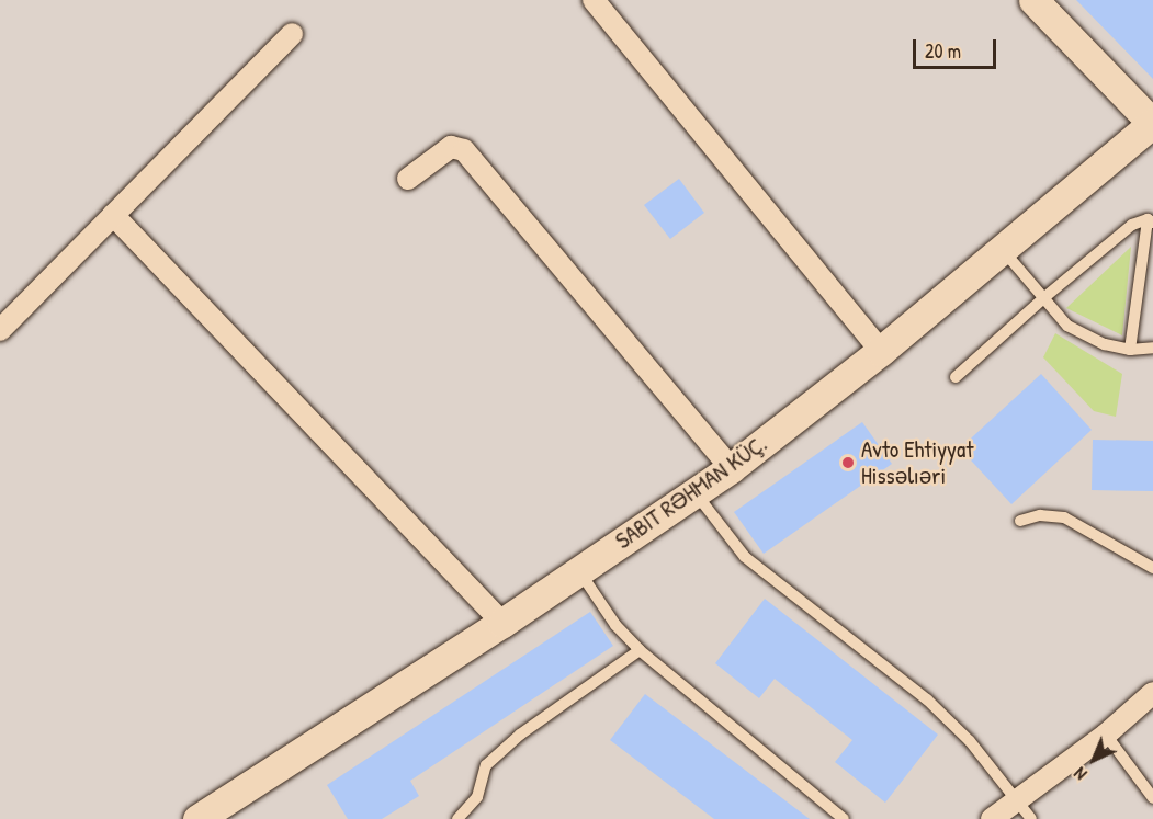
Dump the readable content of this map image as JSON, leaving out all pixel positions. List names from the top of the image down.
{
  "streets": {
    "main road": ["SABIT RƏHMAN KÜÇ."]
  },
  "places": ["Avto Ehtiyyat Hissəlıəri"],
  "scale_bar": "20 m",
  "north": "bottom left"
}
